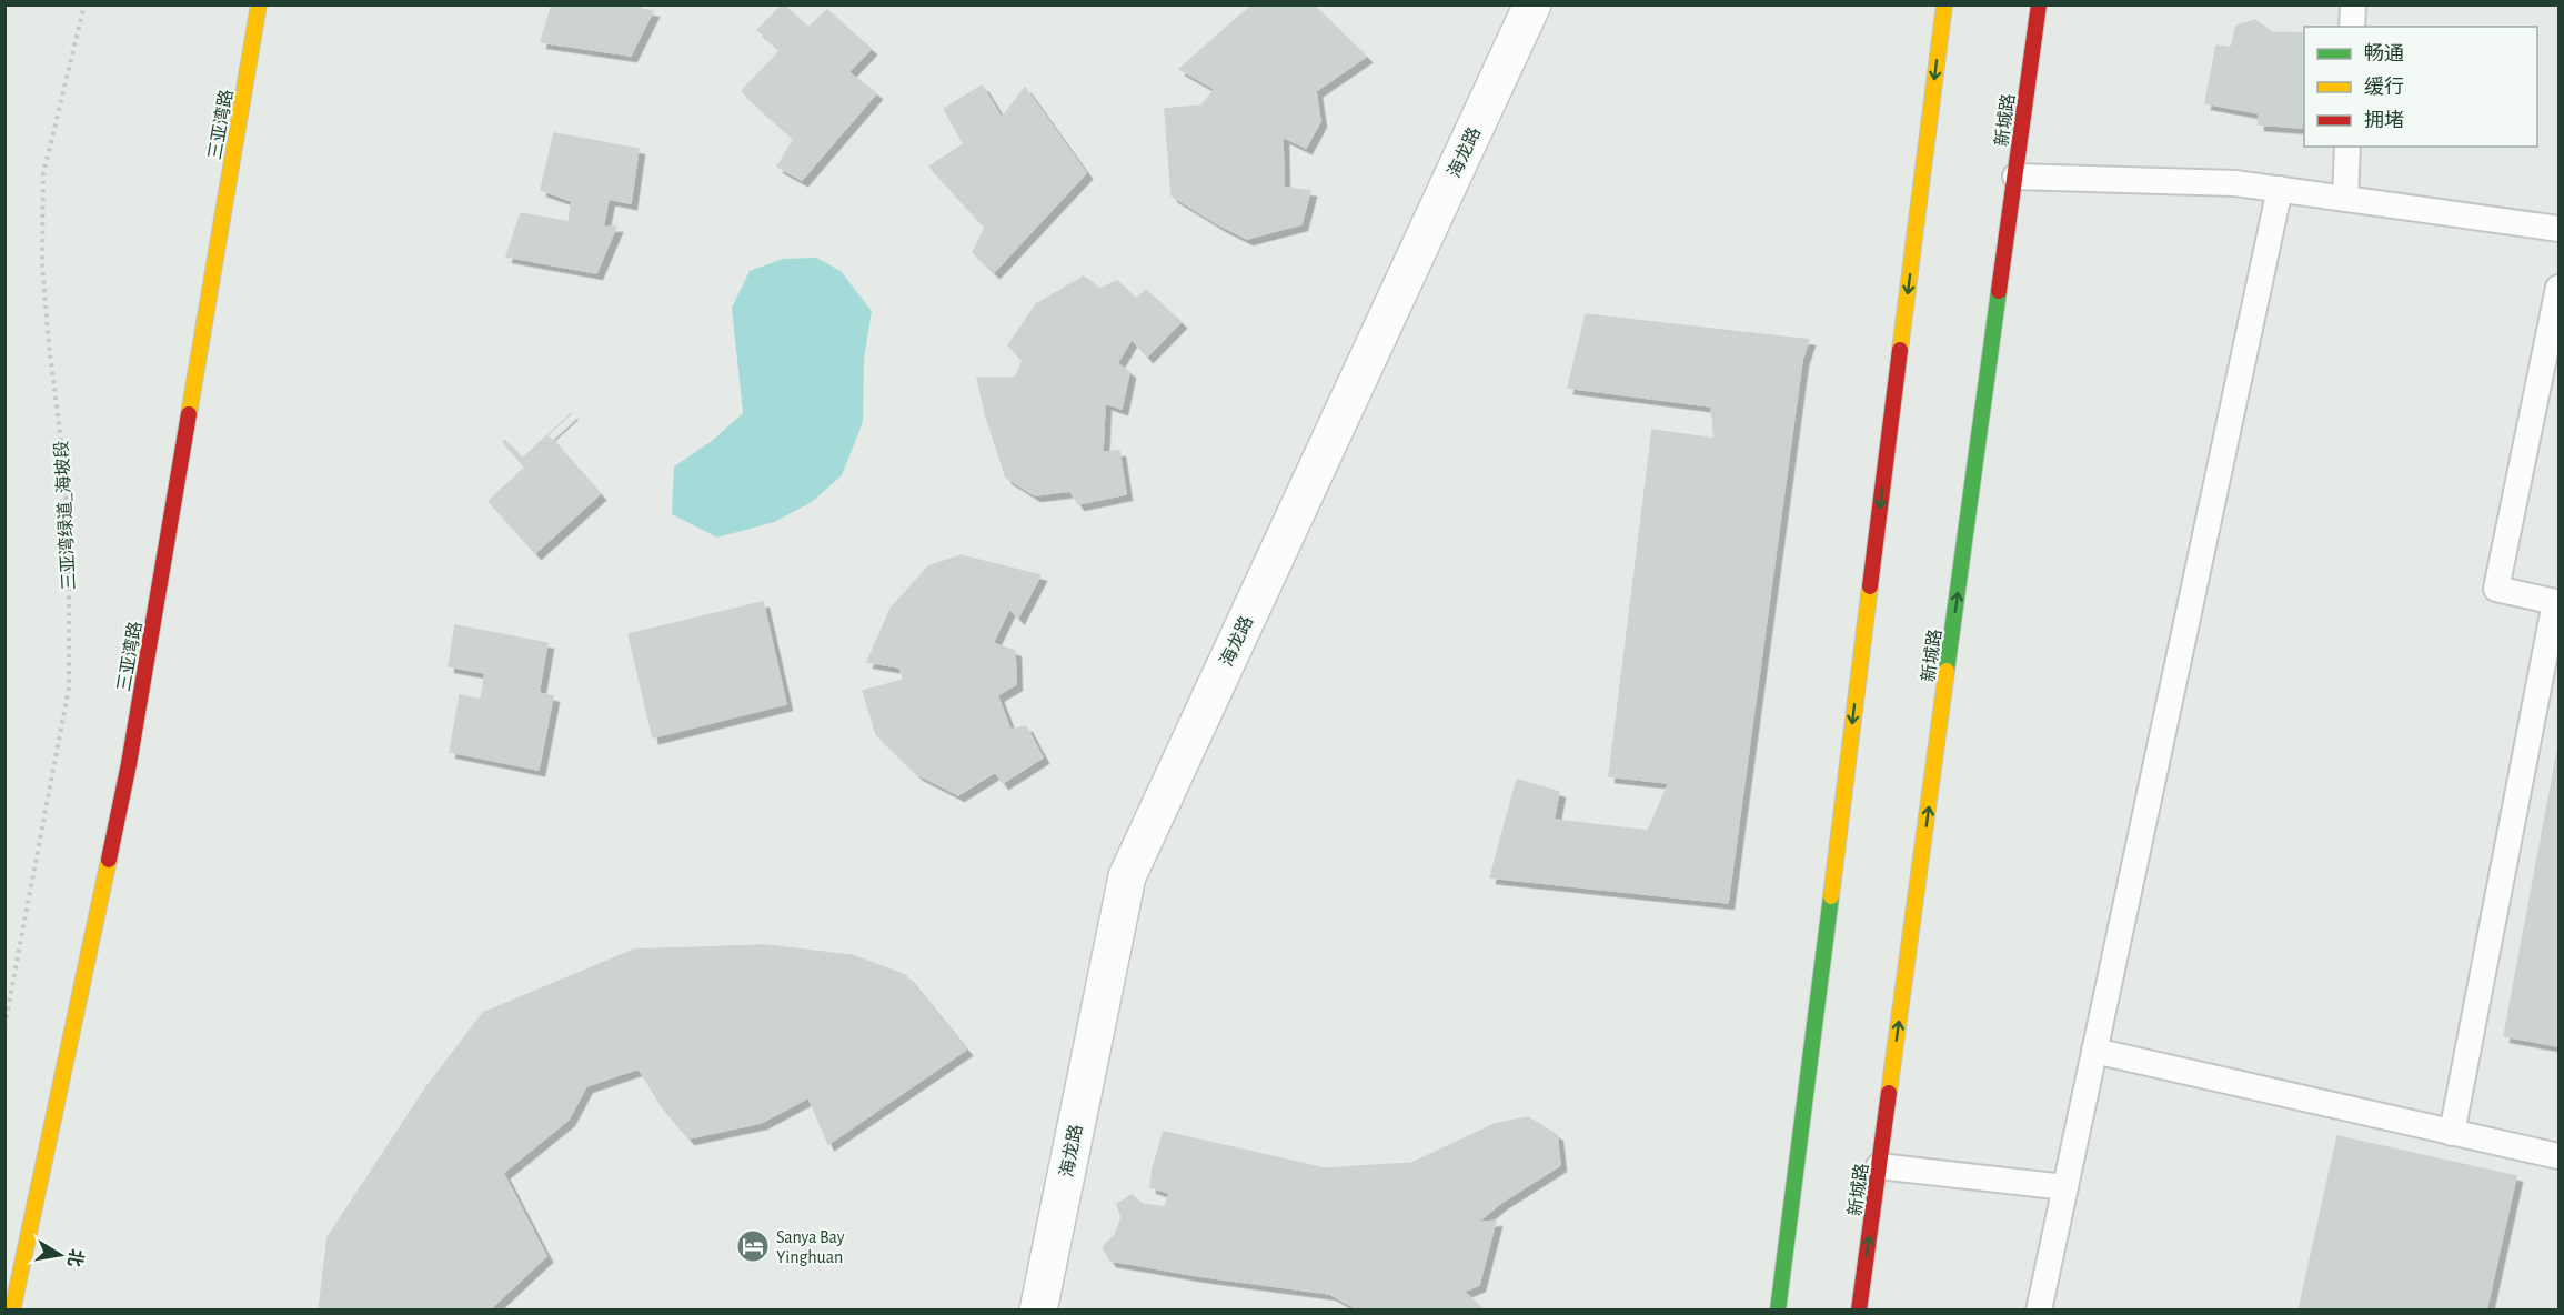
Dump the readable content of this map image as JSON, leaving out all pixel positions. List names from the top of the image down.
{
  "streets": {
    "main road": ["新城路", "三亚湾路"],
    "street": ["海龙路"],
    "path": ["三亚湾绿道_海坡段"]
  },
  "places": {
    "hotel": ["Sanya Bay Yinghuan"]
  },
  "legend": ["畅通", "缓行", "拥堵"],
  "north": "right"
}
